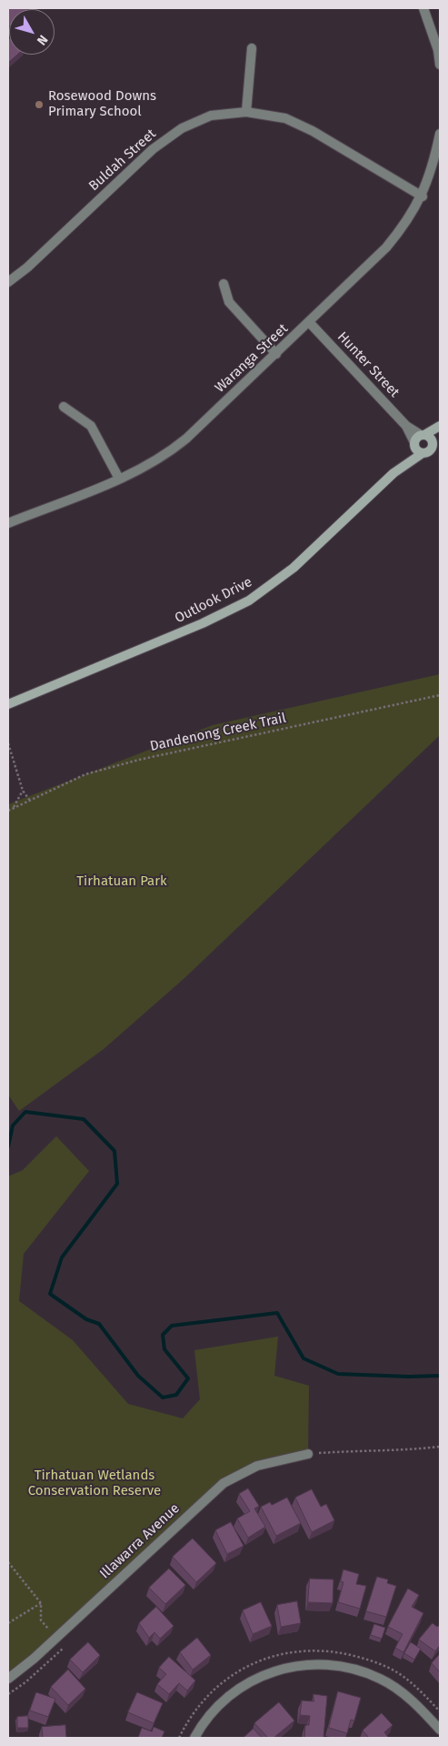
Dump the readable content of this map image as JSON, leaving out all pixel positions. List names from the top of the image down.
{
  "streets": {
    "street": [
      "Buldah Street",
      "Waranga Street",
      "Hunter Street",
      "Outlook Drive",
      "Illawarra Avenue"
    ],
    "path": ["Dandenong Creek Trail"]
  },
  "crossings": [
    ["Buldah Street", "Waranga Street"],
    ["Waranga Street", "Hunter Street"],
    ["Hunter Street", "Outlook Drive"]
  ],
  "parks": ["Tirhatuan Park", "Tirhatuan Wetlands Conservation Reserve"],
  "places": ["Rosewood Downs Primary School"],
  "north": "bottom right"
}
